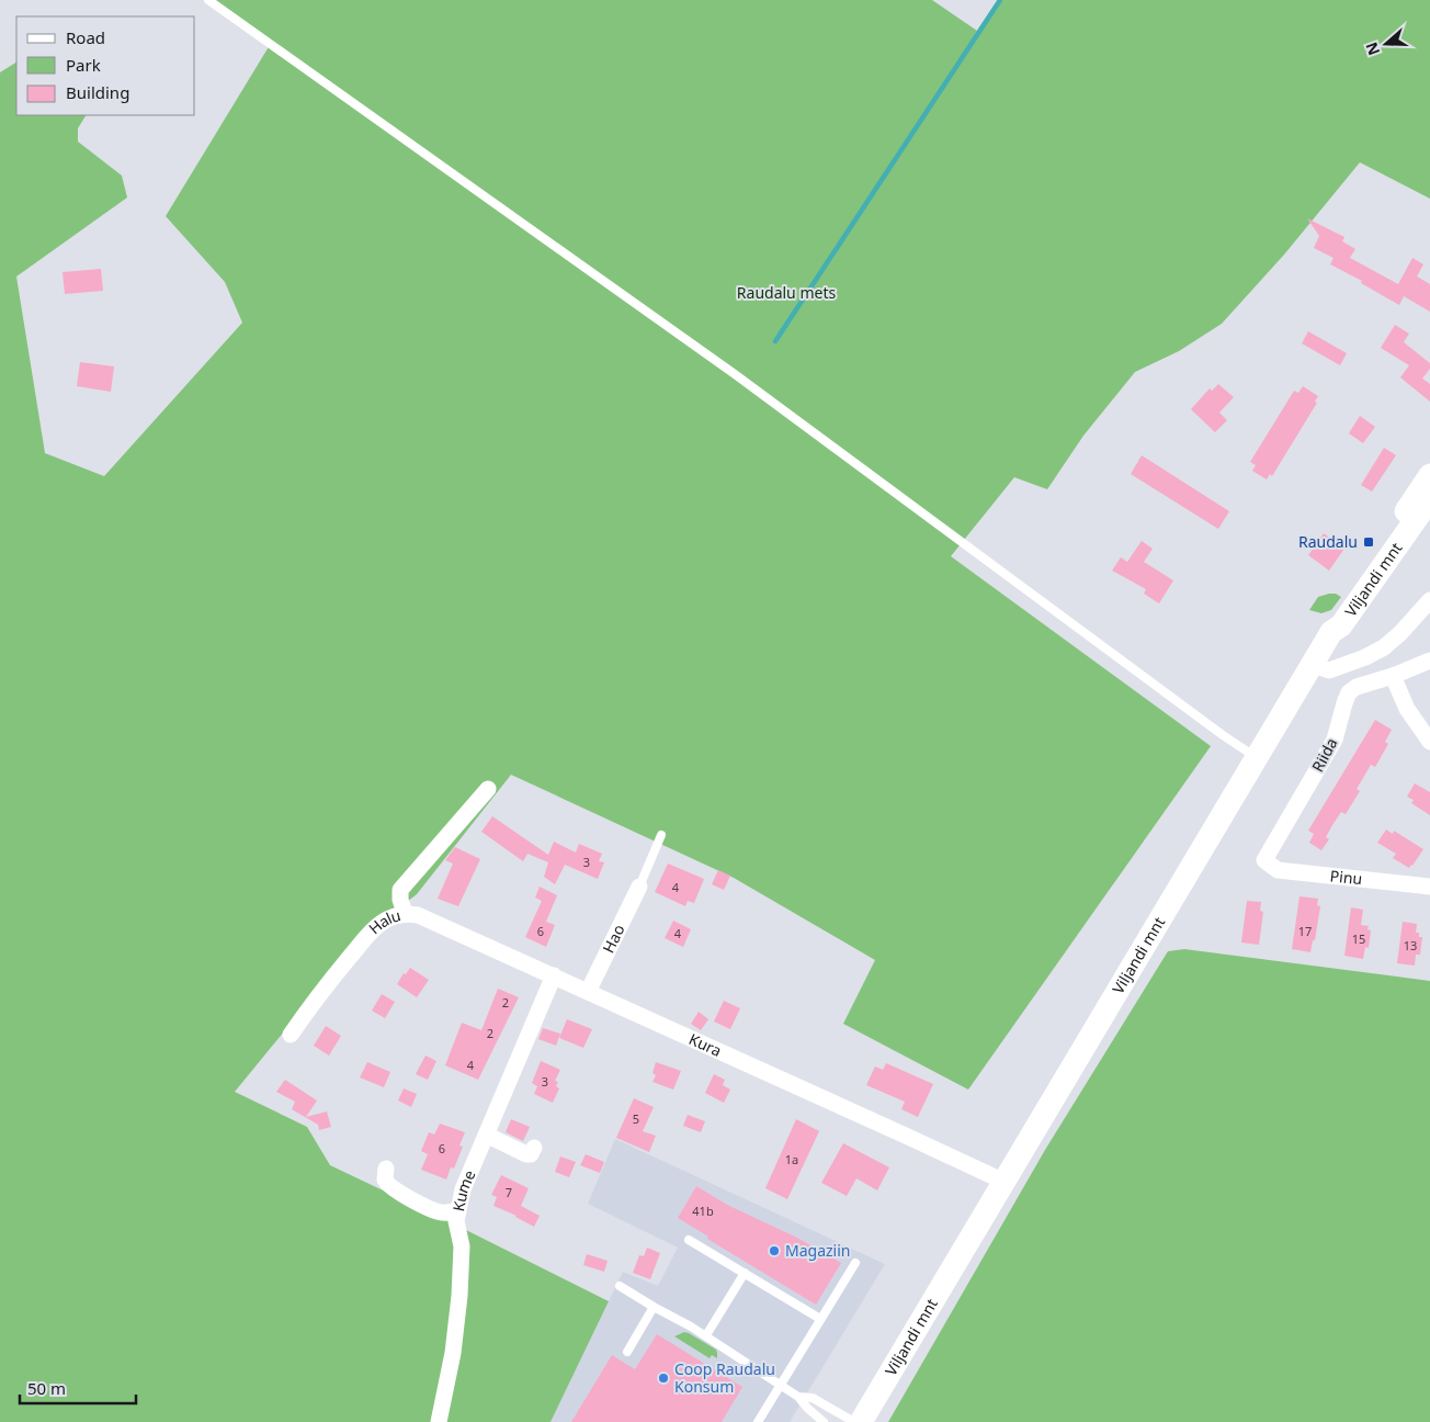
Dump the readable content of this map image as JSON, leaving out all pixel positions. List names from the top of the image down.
{
  "streets": {
    "main road": ["Viljandi mnt"],
    "street": [
      "Riida",
      "Pinu",
      "Halu",
      "Hao",
      "Kura",
      "Kume"
    ]
  },
  "crossings": [
    ["Viljandi mnt", "Kura"],
    ["Riida", "Pinu"],
    ["Halu", "Kura"],
    ["Hao", "Kura"],
    ["Kura", "Kume"]
  ],
  "parks": ["Raudalu mets"],
  "places": {
    "transit": ["Raudalu"],
    "other": ["Magaziin", "Coop Raudalu Konsum"]
  },
  "house_numbers": [
    "3",
    "4",
    "6",
    "17",
    "4",
    "15",
    "13",
    "2",
    "2",
    "4",
    "3",
    "5",
    "6",
    "1a",
    "7",
    "41b"
  ],
  "legend": ["Road", "Park", "Building"],
  "scale_bar": "50 m",
  "north": "left"
}
